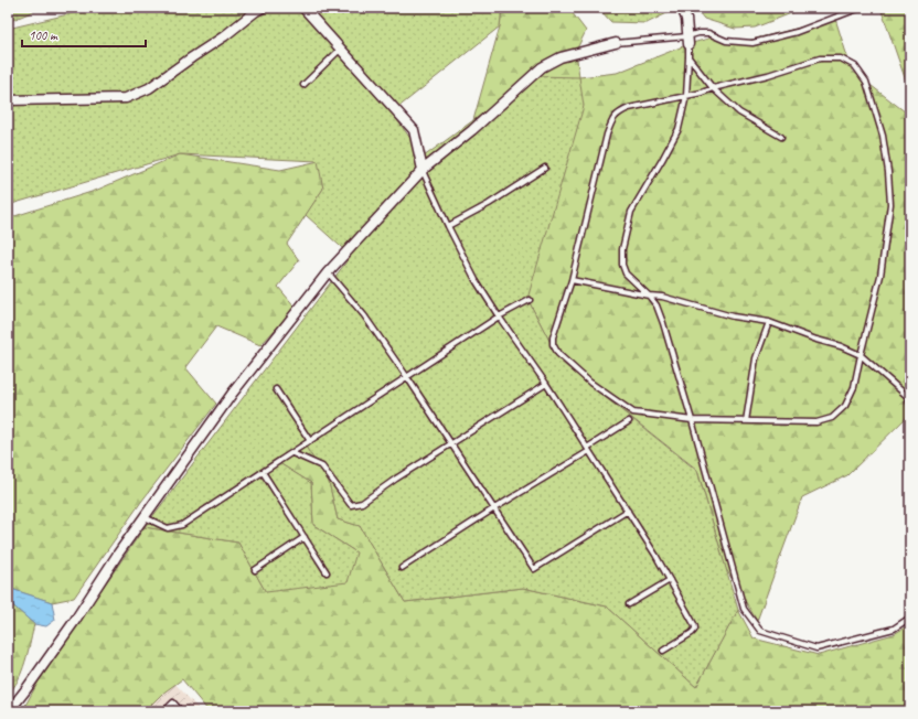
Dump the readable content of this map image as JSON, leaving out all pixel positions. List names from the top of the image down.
{
  "scale_bar": "100 m"
}
